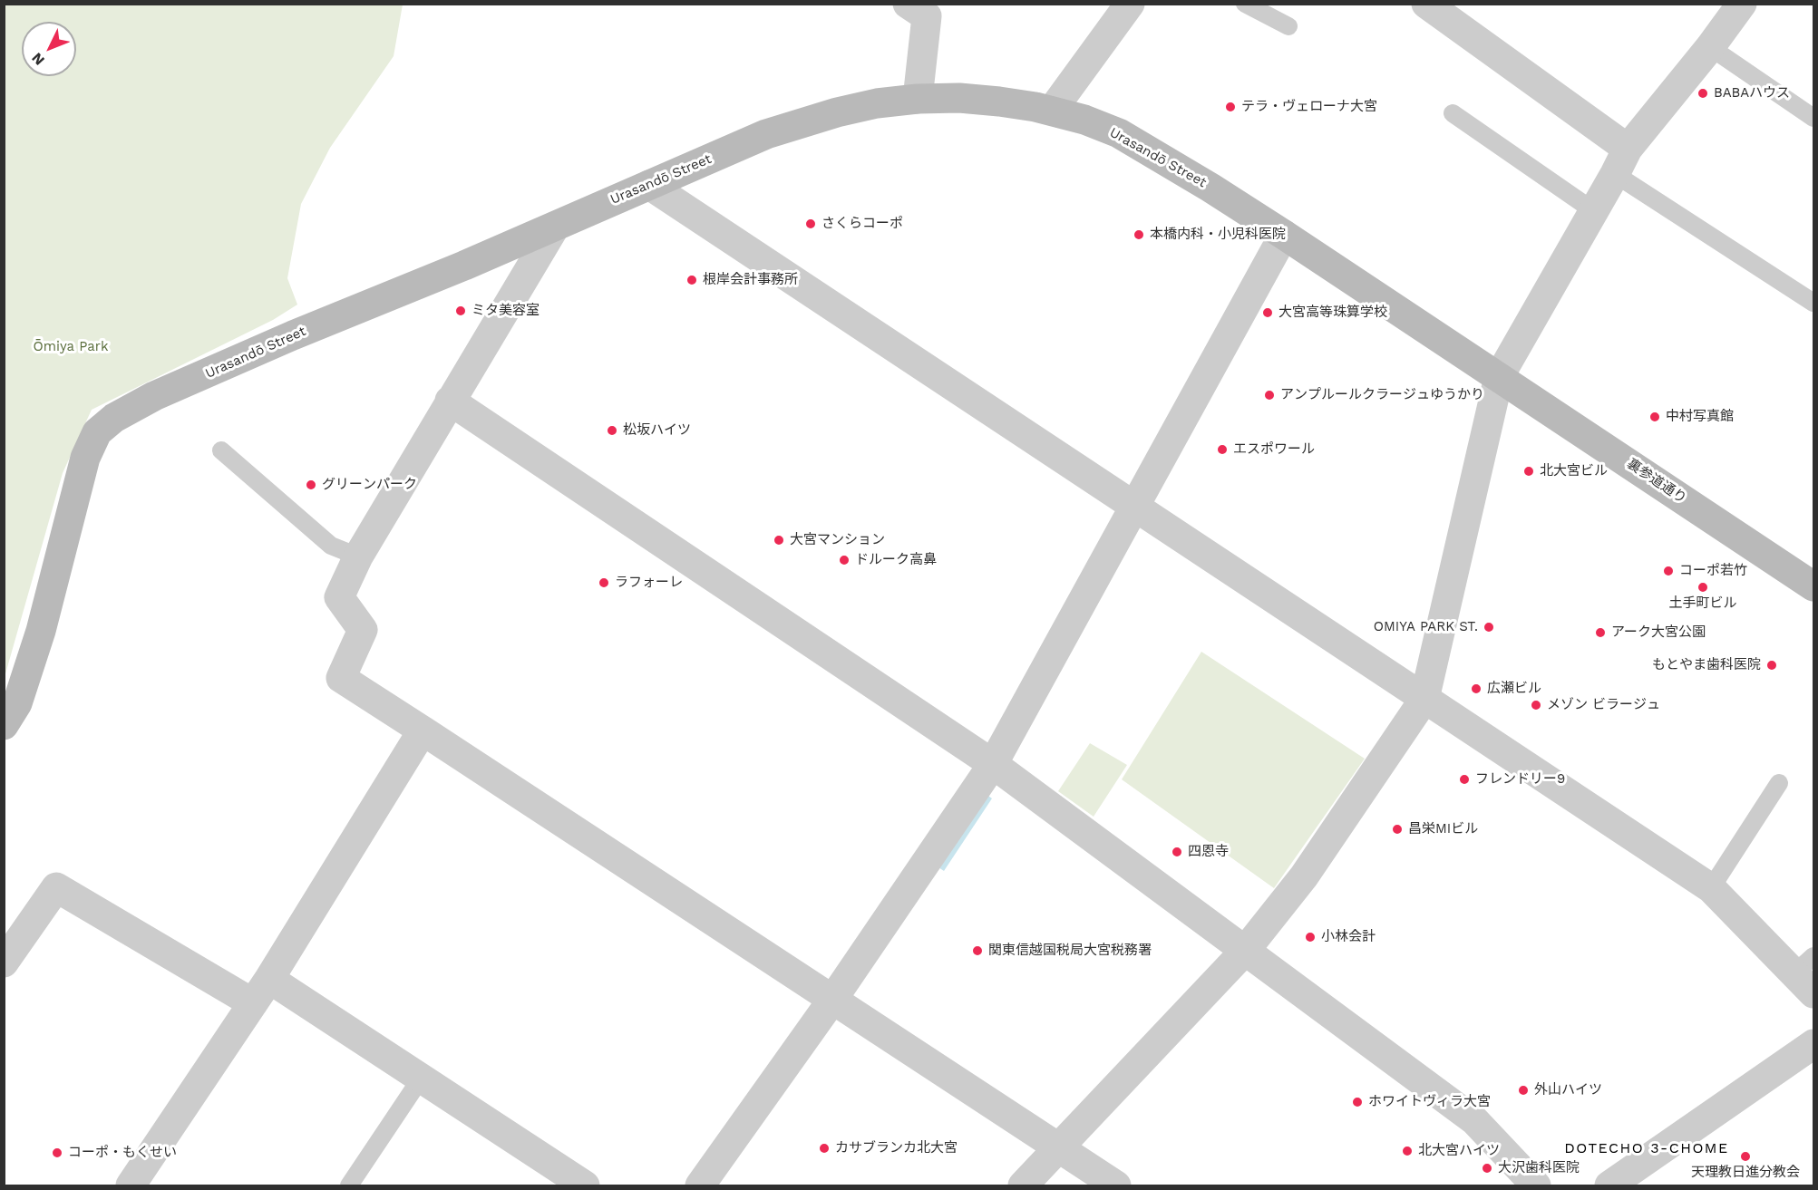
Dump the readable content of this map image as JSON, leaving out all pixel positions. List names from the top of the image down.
{
  "streets": {
    "street": ["Urasandō Street", "裏参道通り"]
  },
  "crossings": [
    ["Urasandō Street", "裏参道通り"]
  ],
  "districts": ["DOTECHO 3-CHOME"],
  "parks": ["Ōmiya Park"],
  "places": [
    "BABAハウス",
    "テラ・ヴェローナ大宮",
    "さくらコーポ",
    "本橋内科・小児科医院",
    "根岸会計事務所",
    "ミタ美容室",
    "大宮高等珠算学校",
    "アンプルールクラージュゆうかり",
    "中村写真館",
    "松坂ハイツ",
    "エスポワール",
    "北大宮ビル",
    "グリーンパーク",
    "大宮マンション",
    "ドルーク高鼻",
    "コーポ若竹",
    "ラフォーレ",
    "土手町ビル",
    "OMIYA PARK ST.",
    "アーク大宮公園",
    "もとやま歯科医院",
    "広瀬ビル",
    "メゾン ビラージュ",
    "フレンドリー9",
    "昌栄MIビル",
    "四恩寺",
    "小林会計",
    "関東信越国税局大宮税務署",
    "外山ハイツ",
    "ホワイトヴィラ大宮",
    "カサブランカ北大宮",
    "北大宮ハイツ",
    "コーポ・もくせい",
    "天理教日進分教会",
    "大沢歯科医院"
  ],
  "north": "bottom left"
}
